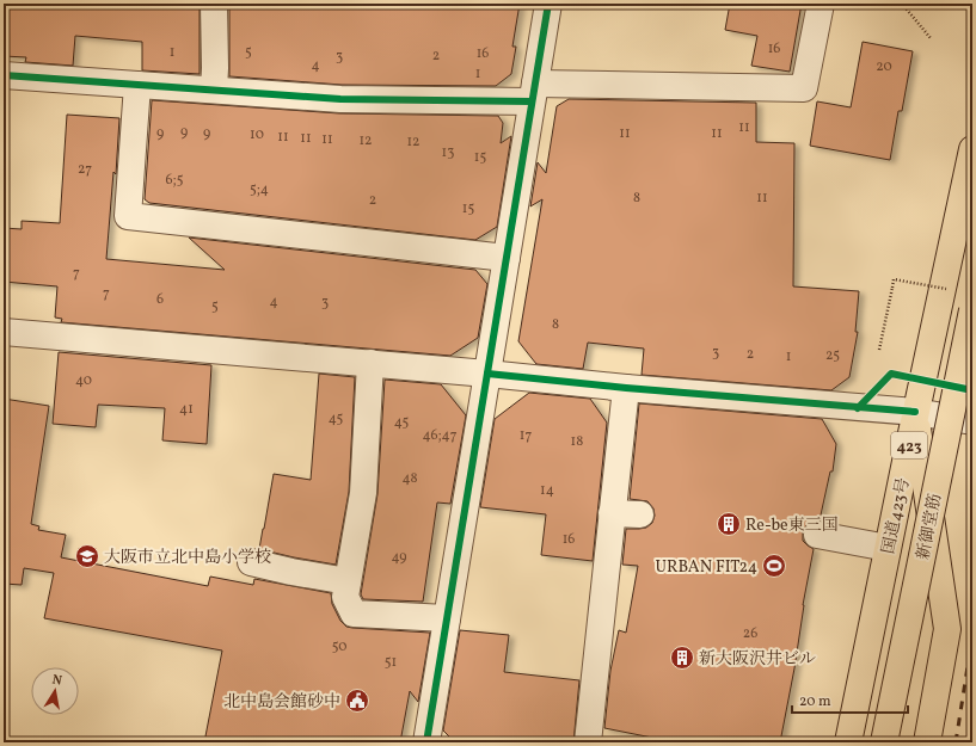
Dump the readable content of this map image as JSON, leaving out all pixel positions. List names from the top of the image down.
{
  "streets": {
    "highway": ["423", "国道423号", "新御堂筋"]
  },
  "places": {
    "building": ["Re-be東三国", "新大阪沢井ビル"],
    "school or university": ["大阪市立北中島小学校"],
    "sports": ["URBAN FIT24"],
    "public building": ["北中島会館砂中"]
  },
  "house_numbers": [
    "16",
    "1",
    "5",
    "16",
    "2",
    "3",
    "4",
    "20",
    "1",
    "11",
    "9",
    "9",
    "9",
    "11",
    "11",
    "10",
    "11",
    "11",
    "11",
    "12",
    "12",
    "13",
    "15",
    "27",
    "6;5",
    "5;4",
    "8",
    "11",
    "2",
    "15",
    "7",
    "7",
    "6",
    "4",
    "3",
    "5",
    "8",
    "3",
    "2",
    "25",
    "1",
    "40",
    "41",
    "45",
    "45",
    "46;47",
    "17",
    "18",
    "48",
    "14",
    "16",
    "49",
    "26",
    "50",
    "51"
  ],
  "scale_bar": "20 m",
  "north": "top"
}
